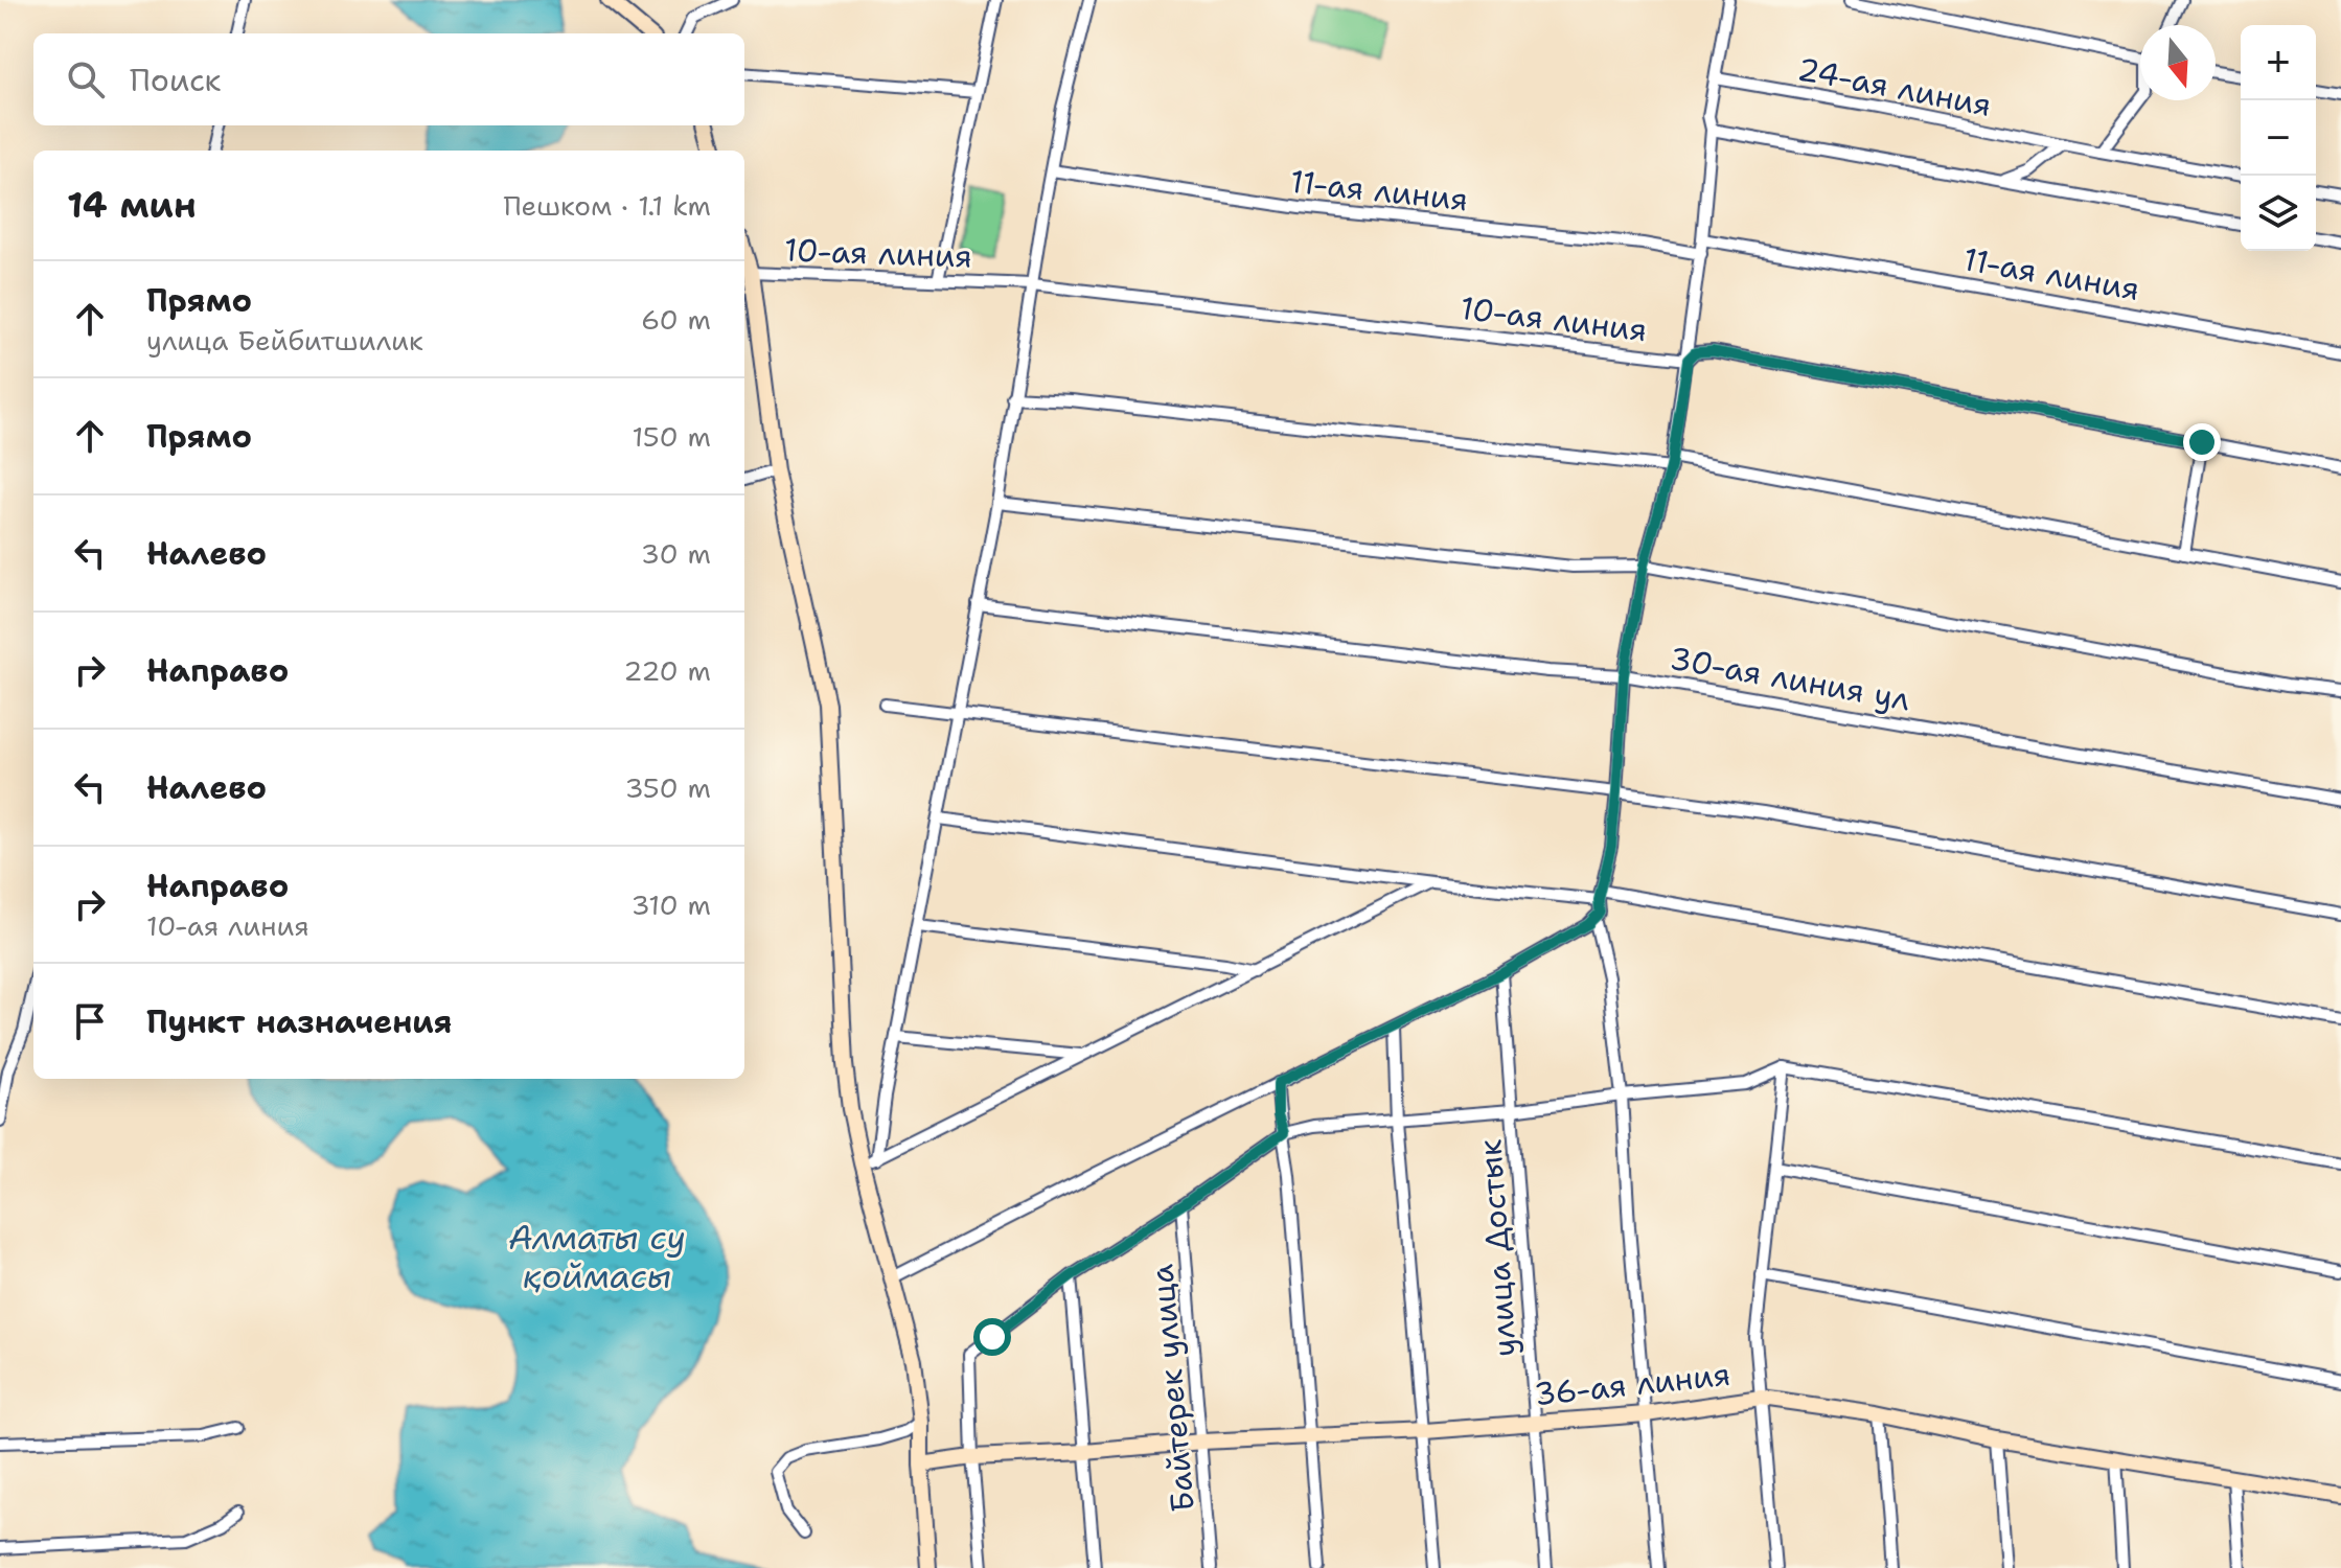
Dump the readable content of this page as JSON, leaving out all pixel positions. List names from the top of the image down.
{
  "streets": {
    "street": [
      "24-ая линия",
      "11-ая линия",
      "10-ая линия",
      "30-ая линия ул",
      "улица Достык",
      "36-ая линия",
      "Байтерек улица"
    ]
  },
  "crossings": [
    ["улица Достык", "36-ая линия"],
    ["36-ая линия", "Байтерек улица"]
  ],
  "water": ["Алматы су қоймасы"],
  "north": "bottom",
  "page": {
    "map_buttons": ["+", "−"],
    "search": "Поиск",
    "heading": ["14 мин", "Пешком · 1.1 km"],
    "list": [
      ["Прямо", "улица Бейбитшилик", "60 m"],
      ["Прямо", "150 m"],
      ["Налево", "30 m"],
      ["Направо", "220 m"],
      ["Налево", "350 m"],
      ["Направо", "10-ая линия", "310 m"],
      "Пункт назначения"
    ]
  }
}
